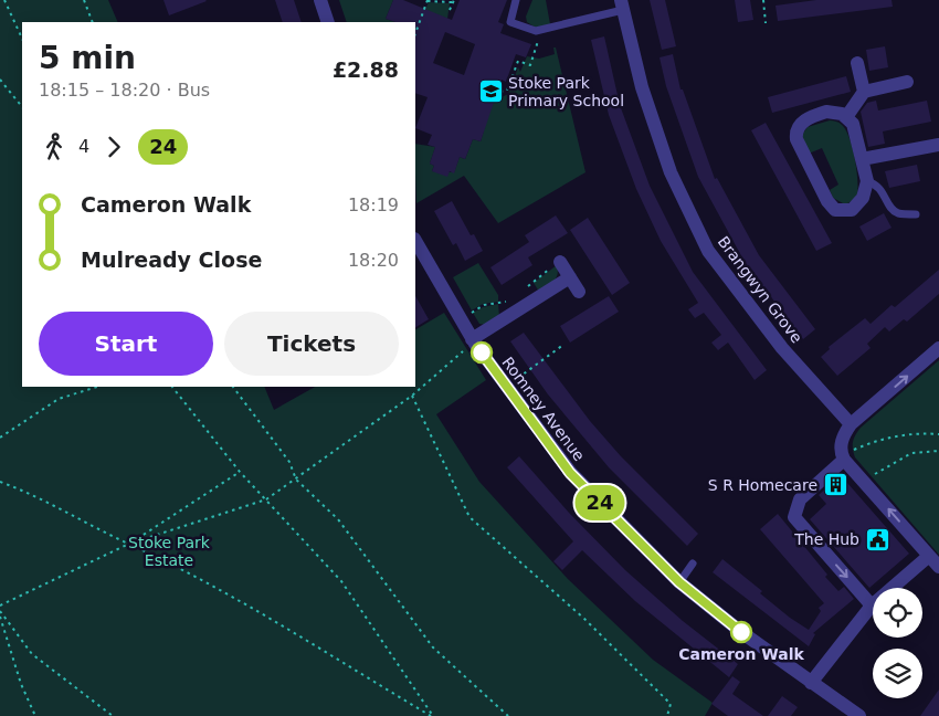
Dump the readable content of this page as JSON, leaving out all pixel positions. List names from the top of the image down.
{
  "streets": {
    "street": ["Brangwyn Grove", "Romney Avenue"]
  },
  "parks": ["Stoke Park Estate"],
  "places": {
    "school or university": ["Stoke Park Primary School"],
    "building": ["S R Homecare"],
    "public building": ["The Hub"],
    "other": ["Cameron Walk"]
  },
  "lines": ["bus line 24"],
  "page": {
    "on_map": "24",
    "heading": ["5 min", "18:15 – 18:20 · Bus", "£2.88"],
    "legs": ["4", "24"],
    "list": [
      {
        "name": "Cameron Walk",
        "value": "18:19"
      },
      {
        "name": "Mulready Close",
        "value": "18:20"
      }
    ],
    "buttons": ["Start", "Tickets"]
  }
}
